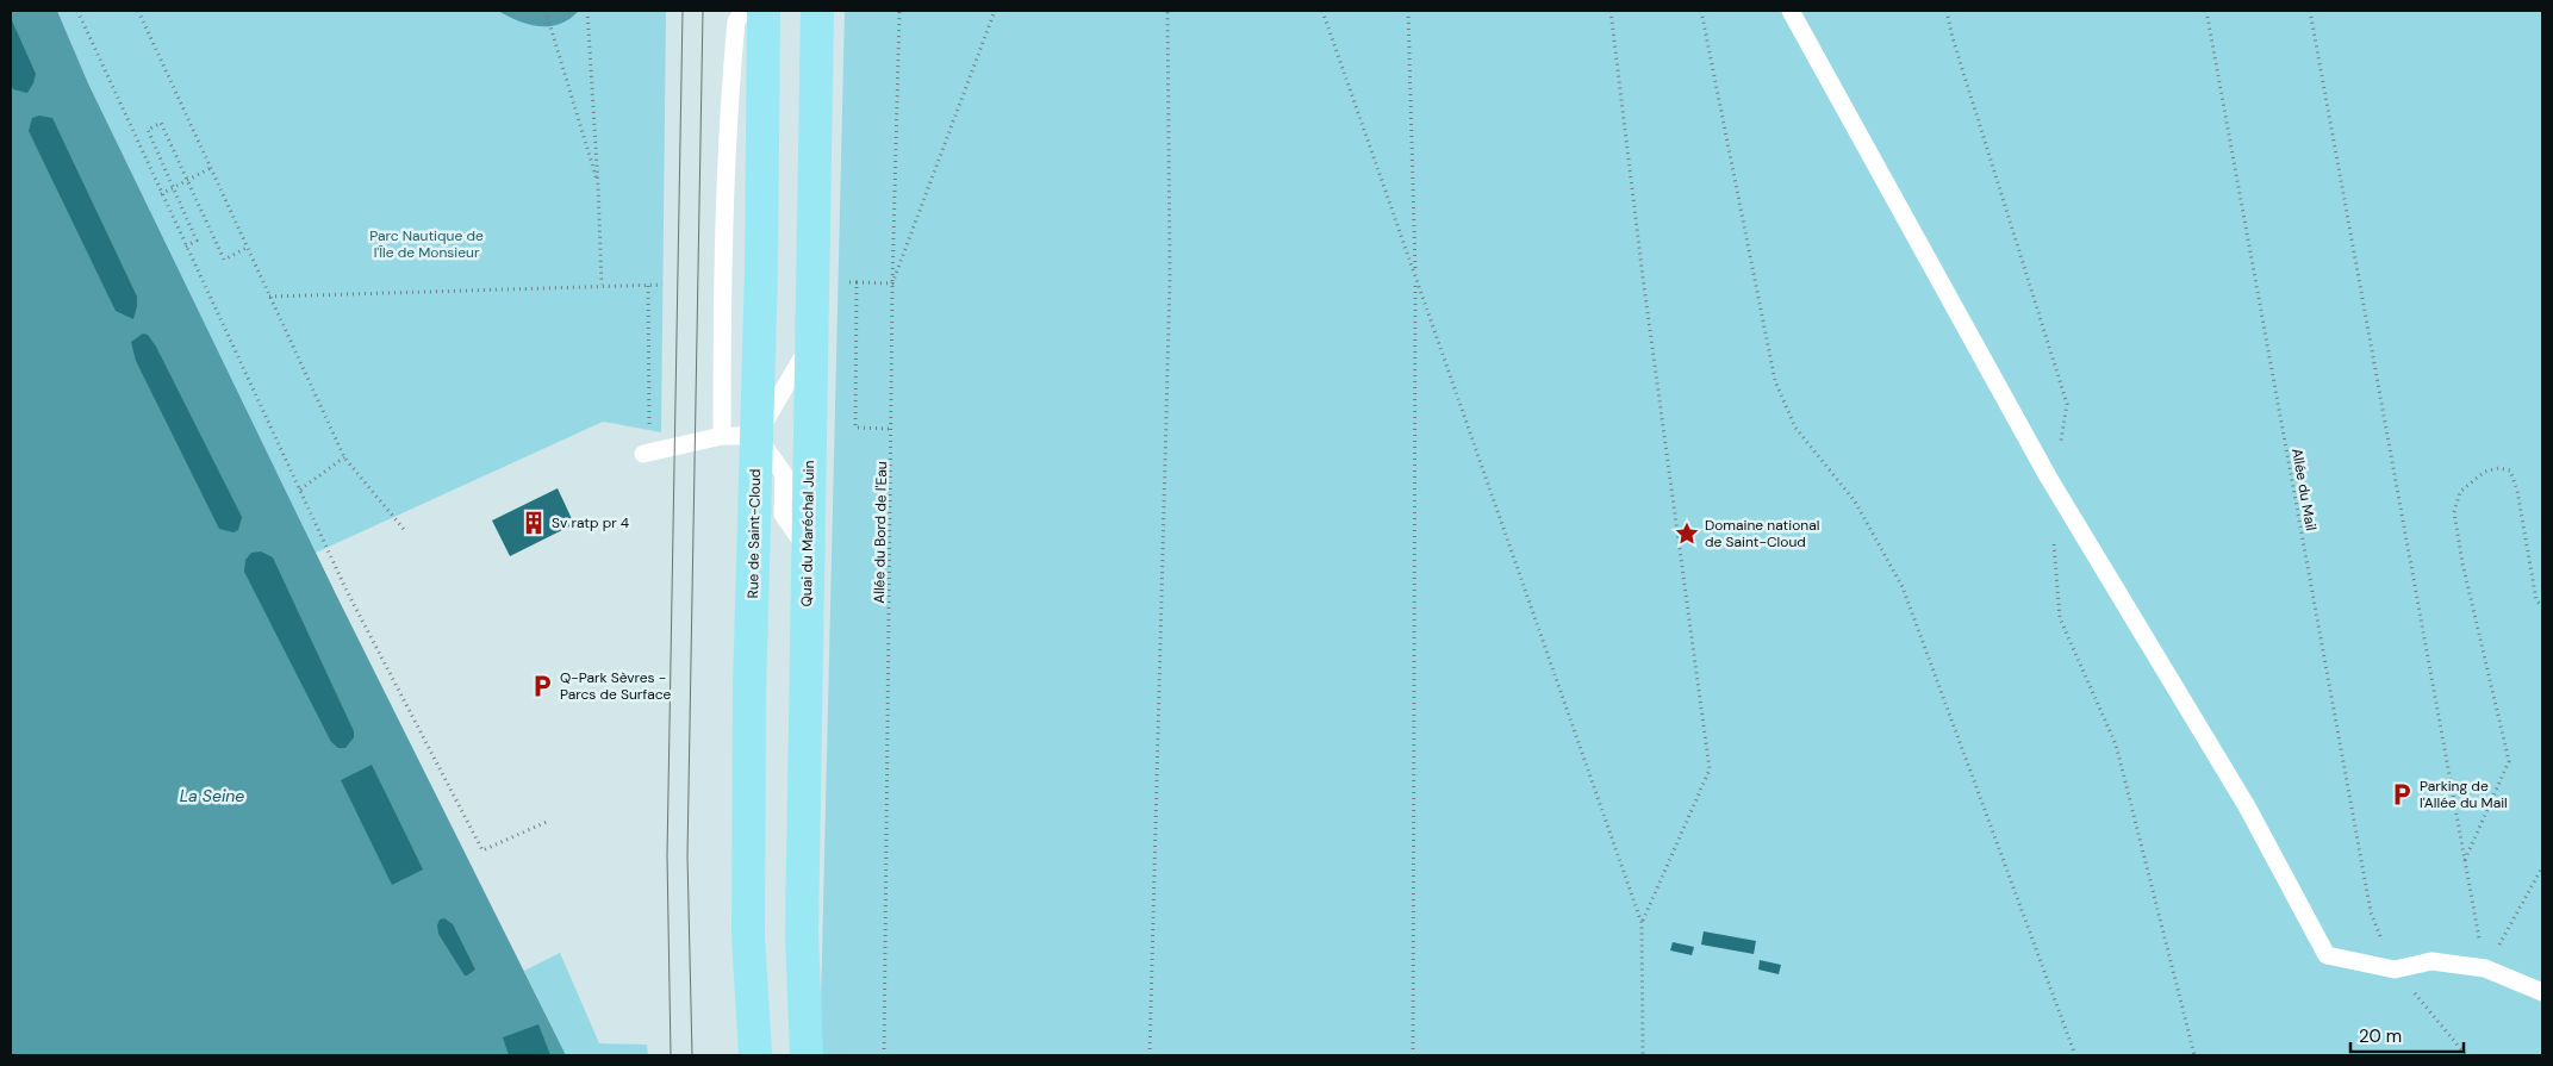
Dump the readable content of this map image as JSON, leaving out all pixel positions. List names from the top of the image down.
{
  "streets": {
    "main road": ["Rue de Saint-Cloud", "Quai du Maréchal Juin"],
    "path": ["Allée du Mail", "Allée du Bord de l'Eau"]
  },
  "water": ["La Seine"],
  "parks": ["Parc Nautique de l'Île de Monsieur"],
  "places": {
    "building": ["Sv ratp pr 4"],
    "place": ["Domaine national de Saint-Cloud"],
    "parking": ["Q-Park Sèvres - Parcs de Surface", "Parking de l'Allée du Mail"]
  },
  "scale_bar": "20 m"
}
